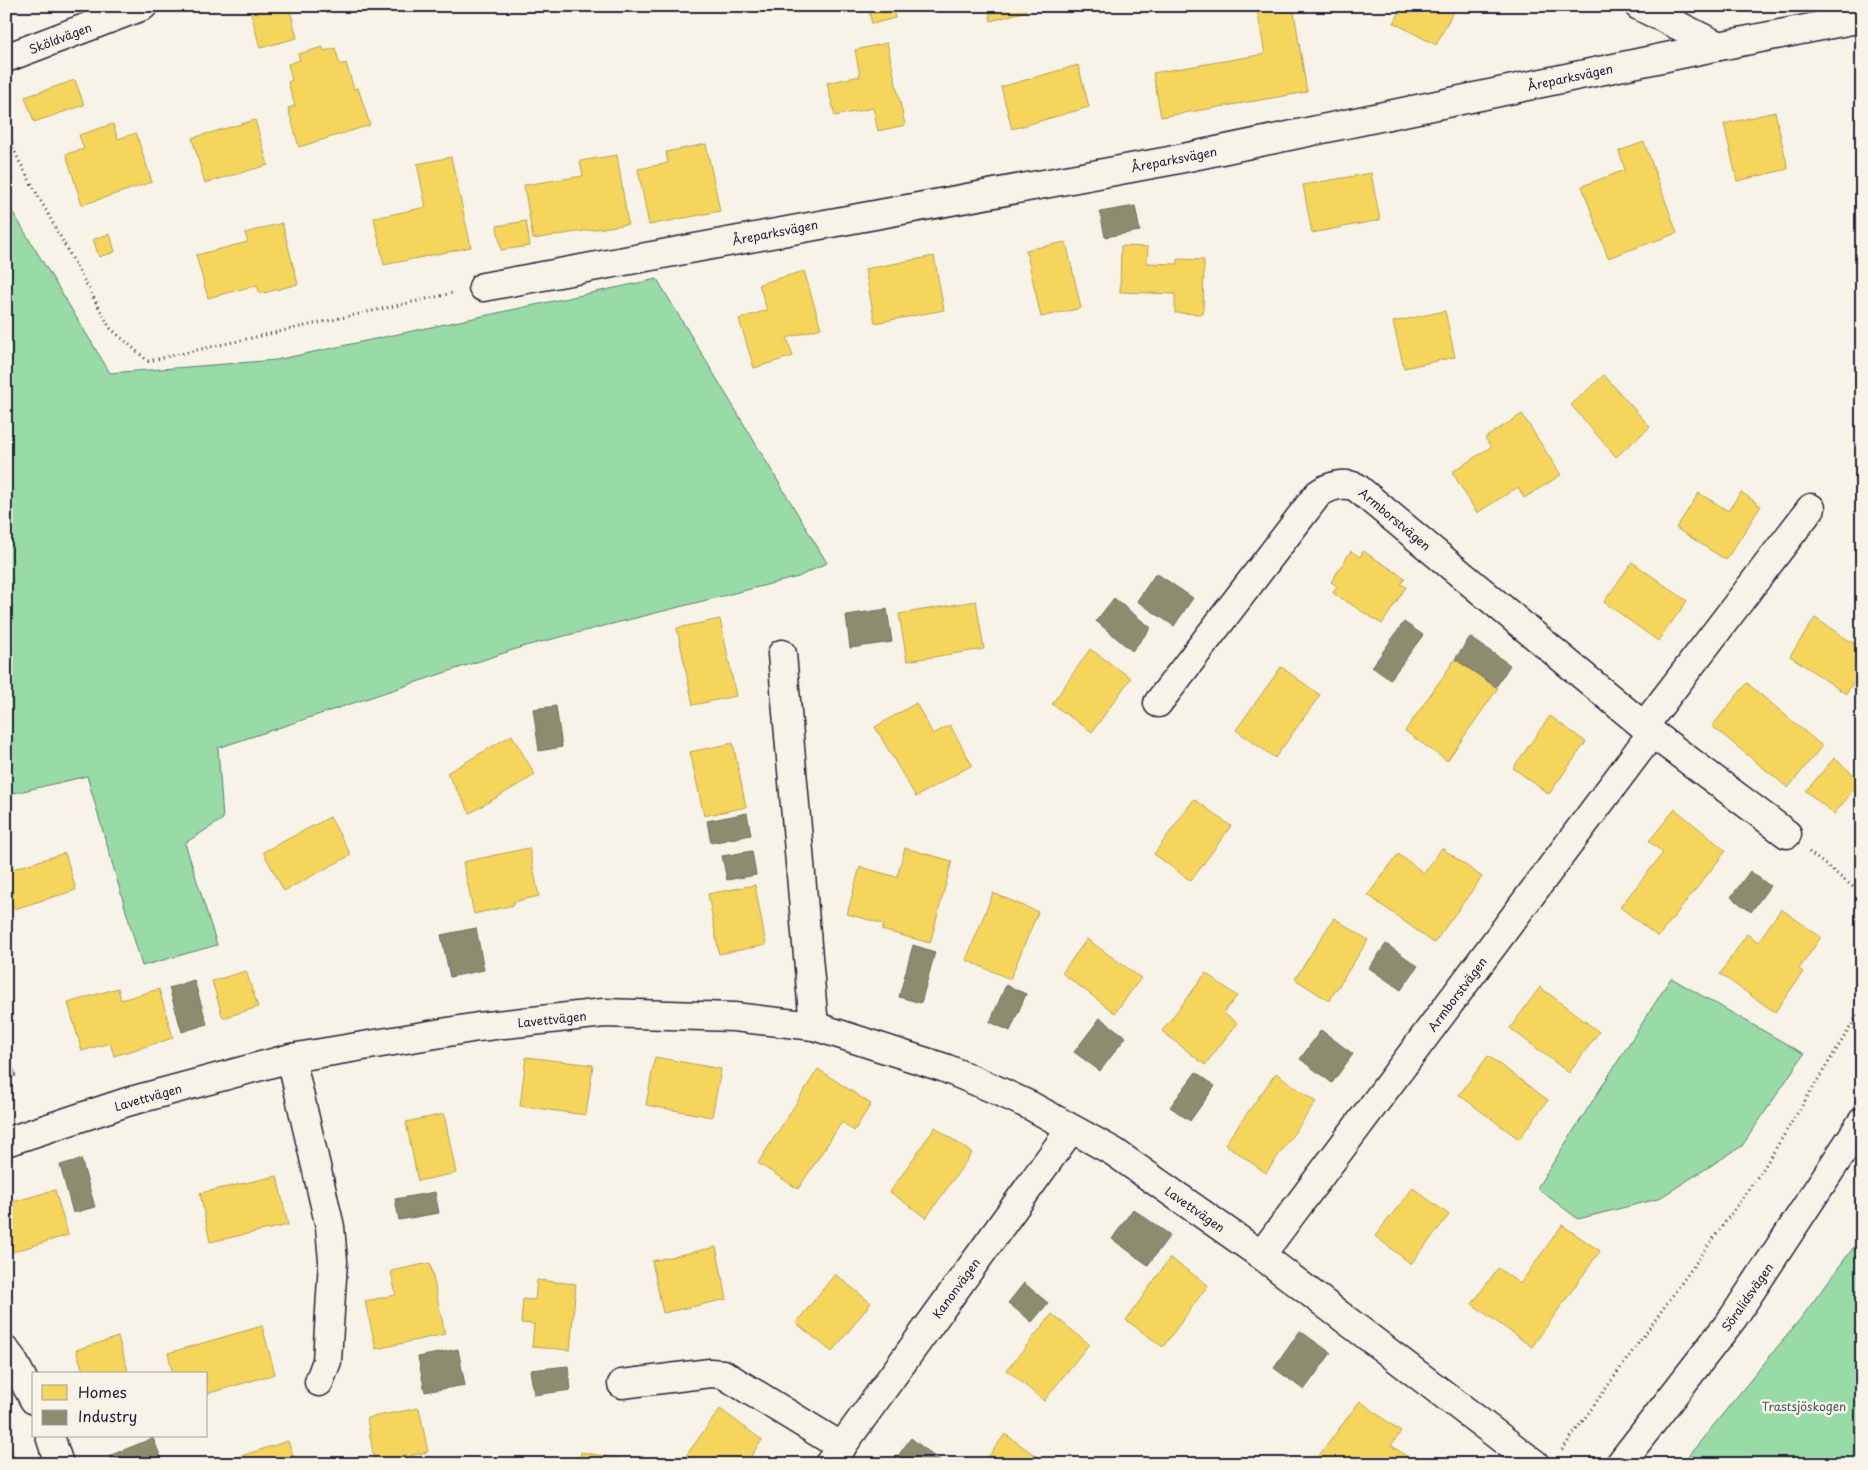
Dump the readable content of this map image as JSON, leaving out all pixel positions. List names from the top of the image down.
{
  "streets": {
    "street": [
      "Sköldvägen",
      "Åreparksvägen",
      "Armborstvägen",
      "Lavettvägen",
      "Kanonvägen",
      "Söralidsvägen"
    ]
  },
  "crossings": [
    ["Armborstvägen", "Lavettvägen"],
    ["Lavettvägen", "Kanonvägen"]
  ],
  "parks": ["Trastsjöskogen"],
  "legend": ["Homes", "Industry"]
}
